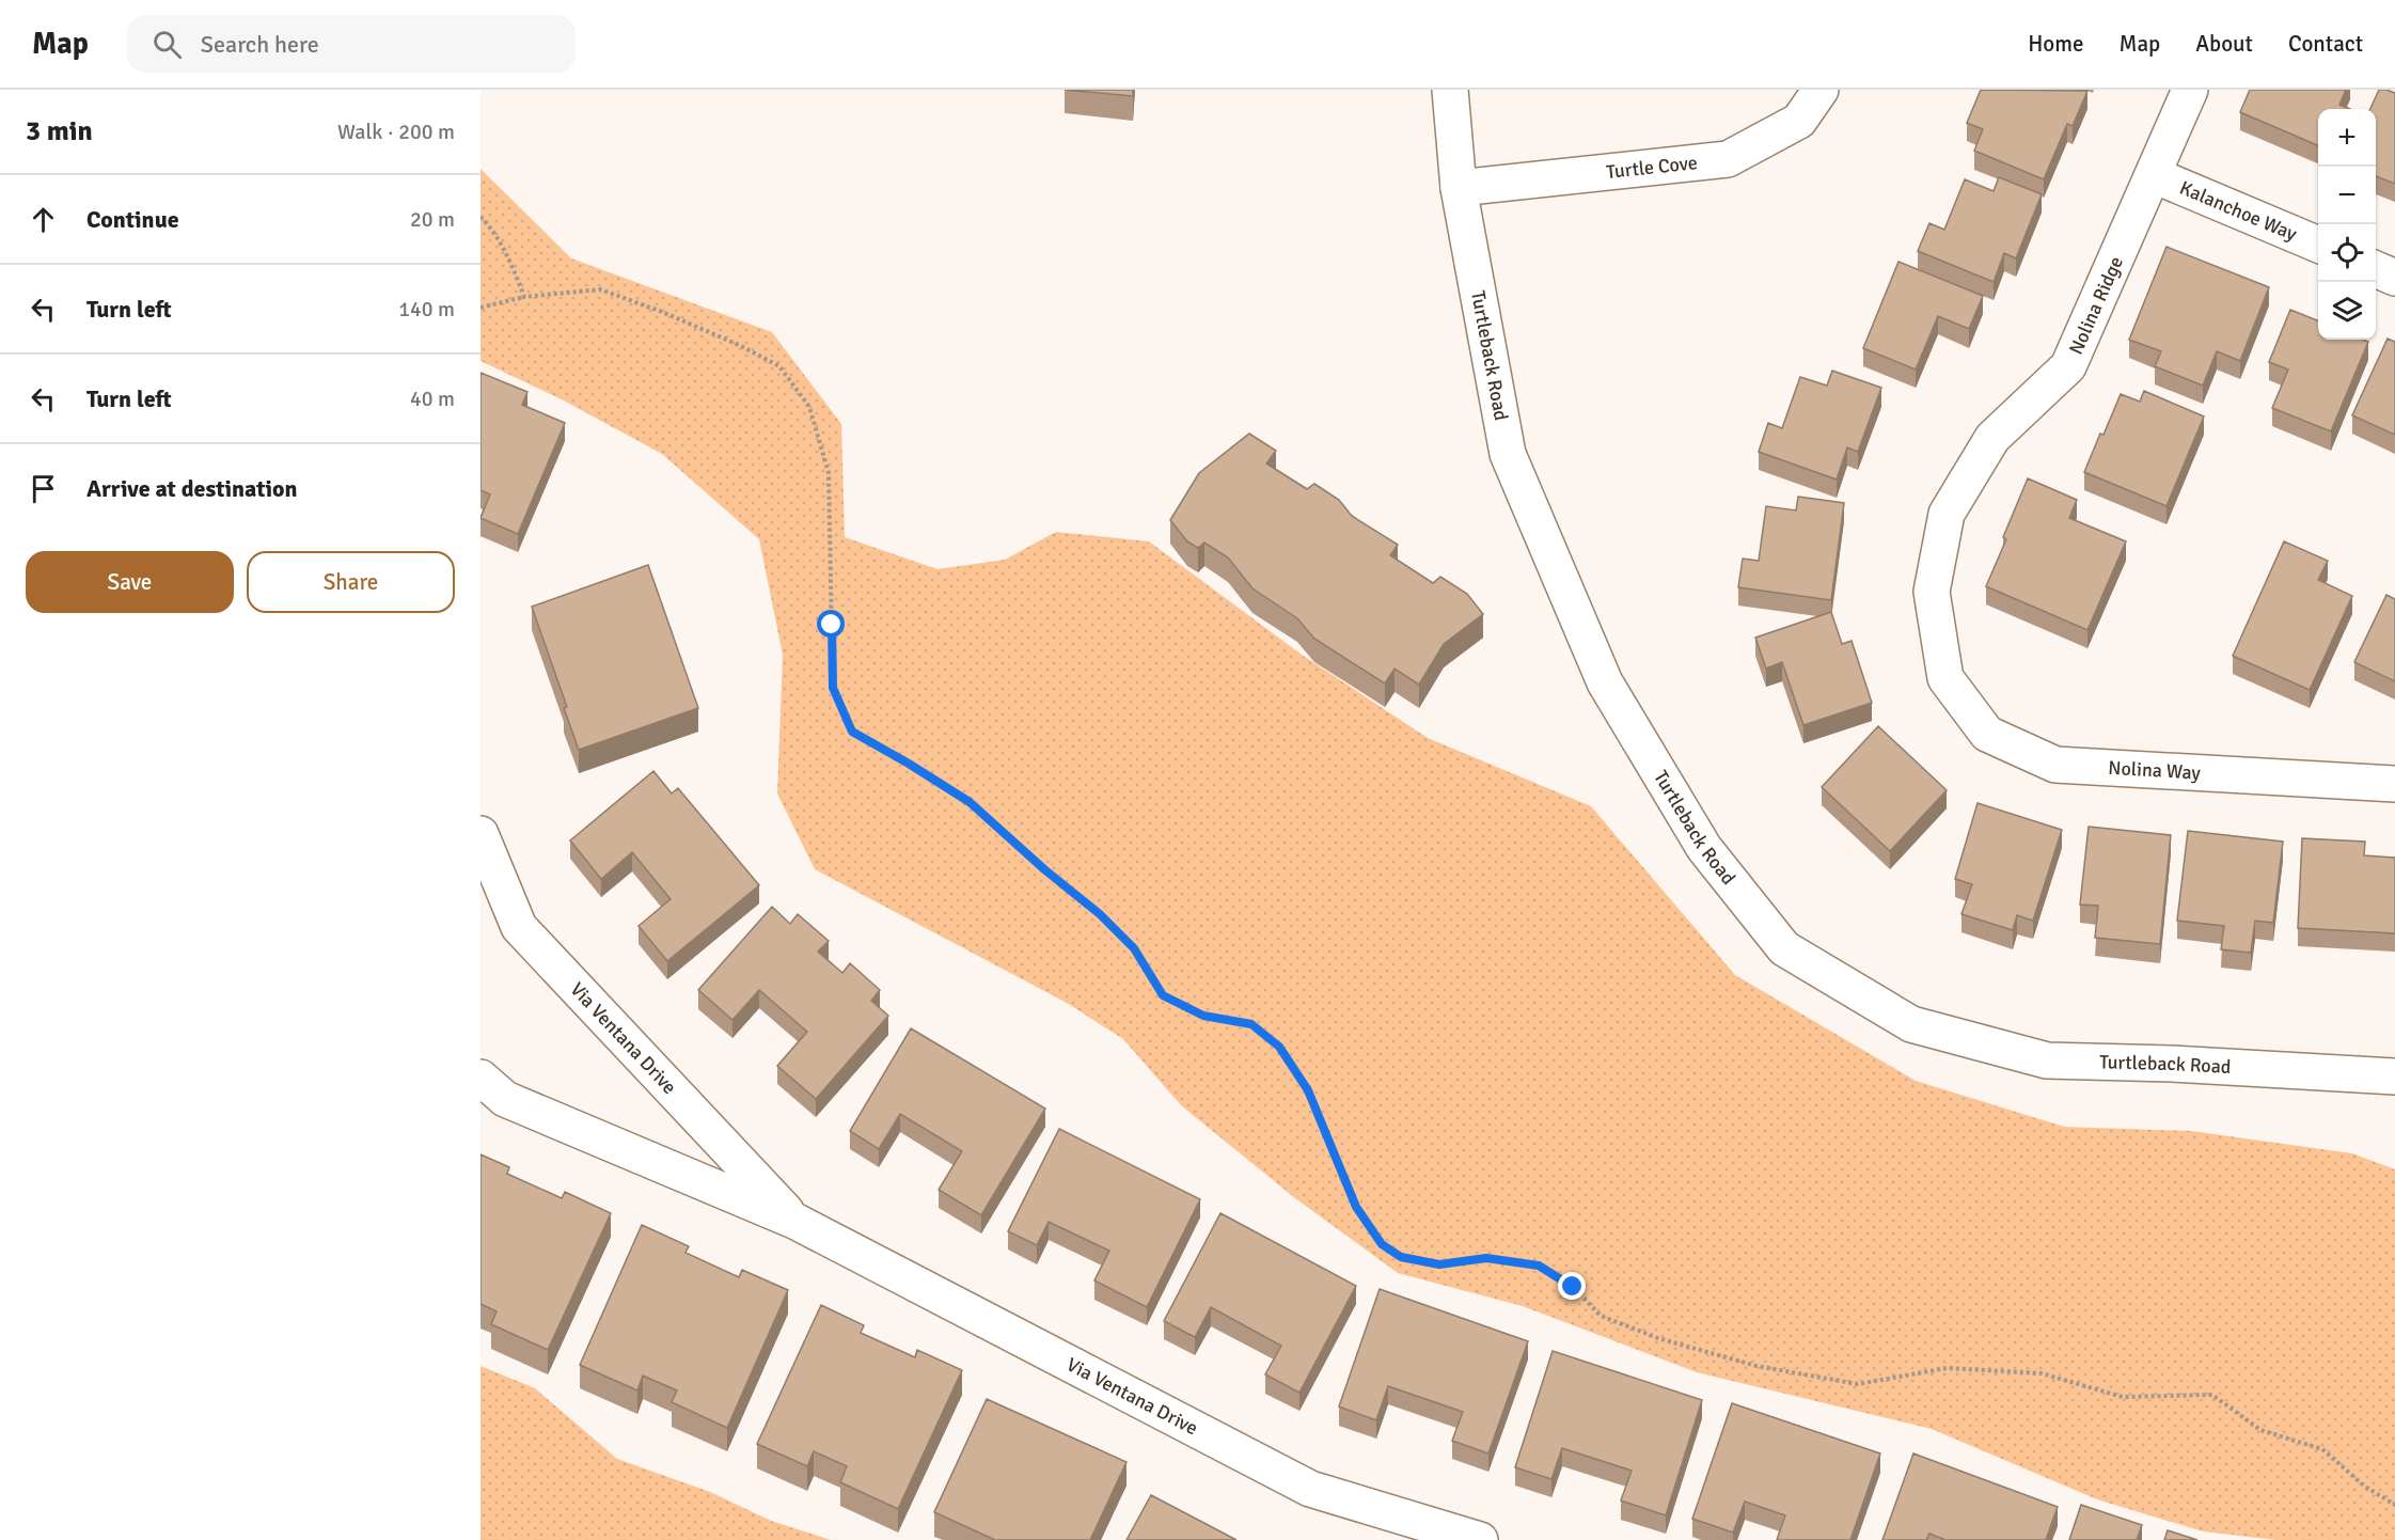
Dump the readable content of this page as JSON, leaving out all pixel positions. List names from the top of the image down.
{
  "streets": {
    "street": [
      "Turtle Cove",
      "Kalanchoe Way",
      "Nolina Ridge",
      "Turtleback Road",
      "Nolina Way",
      "Via Ventana Drive"
    ]
  },
  "crossings": [
    ["Turtle Cove", "Turtleback Road"],
    ["Kalanchoe Way", "Nolina Ridge"],
    ["Nolina Ridge", "Nolina Way"]
  ],
  "page": {
    "header": "Map",
    "search": "Search here",
    "nav": [
      "Home",
      "Map",
      "About",
      "Contact"
    ],
    "heading": ["3 min", "Walk · 200 m"],
    "map_buttons": ["+", "−"],
    "list": [
      ["Continue", "20 m"],
      ["Turn left", "140 m"],
      ["Turn left", "40 m"],
      "Arrive at destination"
    ],
    "buttons": ["Save", "Share"]
  }
}
